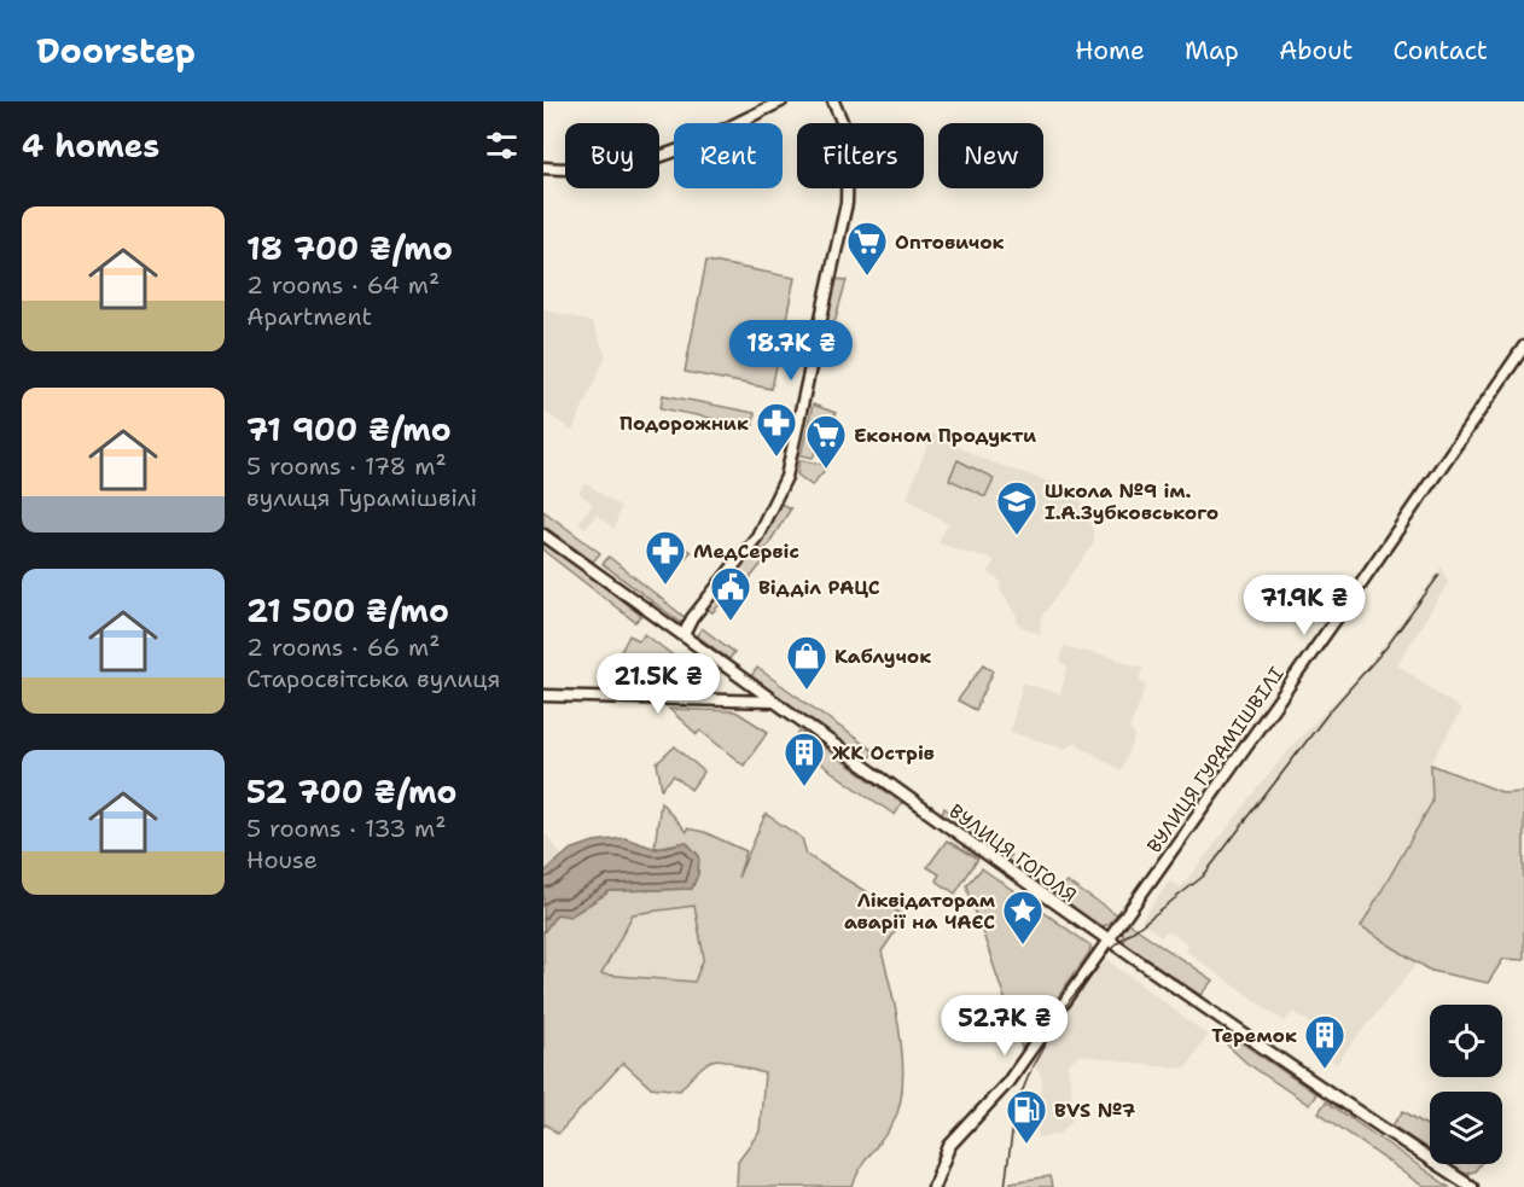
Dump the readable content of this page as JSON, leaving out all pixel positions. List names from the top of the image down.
{
  "streets": {
    "street": ["ВУЛИЦЯ ГУРАМІШВІЛІ", "ВУЛИЦЯ ГОГОЛЯ"]
  },
  "crossings": [
    ["ВУЛИЦЯ ГУРАМІШВІЛІ", "ВУЛИЦЯ ГОГОЛЯ"]
  ],
  "places": {
    "supermarket": ["Оптовичок", "Економ Продукти"],
    "pharmacy": ["Подорожник", "МедСервіс"],
    "school or university": ["Школа №9 ім. І.А.Зубковського"],
    "public building": ["Відділ РАЦС"],
    "shop": ["Каблучок"],
    "building": ["ЖК Острів", "Теремок"],
    "place": ["Ліквідаторам аварії на ЧАЄС"],
    "fuel station": ["BVS №7"]
  },
  "page": {
    "header": "Doorstep",
    "nav": [
      "Home",
      "Map",
      "About",
      "Contact"
    ],
    "heading": "4 homes",
    "chip": [
      "Buy",
      "Rent",
      "Filters",
      "New"
    ],
    "list": [
      {
        "name": "18 700 ₴/mo",
        "note": "2 rooms · 64 m² · Apartment"
      },
      {
        "name": "71 900 ₴/mo",
        "note": "5 rooms · 178 m² · вулиця Гурамішвілі"
      },
      {
        "name": "21 500 ₴/mo",
        "note": "2 rooms · 66 m² · Старосвітська вулиця"
      },
      {
        "name": "52 700 ₴/mo",
        "note": "5 rooms · 133 m² · House"
      }
    ],
    "price": [
      "18.7K ₴",
      "71.9K ₴",
      "21.5K ₴",
      "52.7K ₴"
    ]
  }
}
